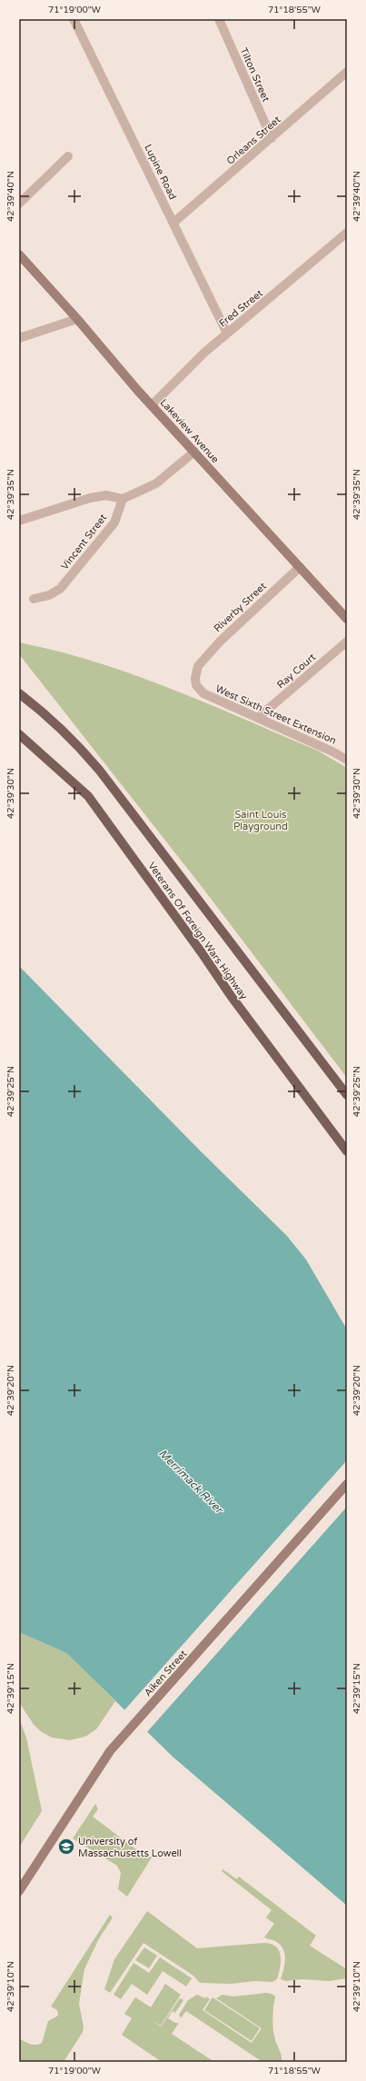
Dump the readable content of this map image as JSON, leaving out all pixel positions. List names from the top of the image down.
{
  "streets": {
    "main road": ["Lakeview Avenue", "Veterans Of Foreign Wars Highway", "Aiken Street"],
    "street": [
      "Tilton Street",
      "Orleans Street",
      "Lupine Road",
      "Fred Street",
      "Vincent Street",
      "Riverby Street",
      "Ray Court",
      "West Sixth Street Extension"
    ]
  },
  "crossings": [
    ["Tilton Street", "Orleans Street"],
    ["Orleans Street", "Lupine Road"],
    ["Lupine Road", "Fred Street"],
    ["Fred Street", "Lakeview Avenue"],
    ["Lakeview Avenue", "Riverby Street"],
    ["Riverby Street", "West Sixth Street Extension"],
    ["Ray Court", "West Sixth Street Extension"]
  ],
  "water": ["Merrimack River"],
  "parks": ["Saint Louis Playground"],
  "places": {
    "school or university": ["University of Massachusetts Lowell"]
  },
  "coordinates": [
    "71°19'00\"W",
    "71°18'55\"W",
    "42°39'40\"N",
    "42°39'35\"N",
    "42°39'30\"N",
    "42°39'25\"N",
    "42°39'20\"N",
    "42°39'15\"N",
    "42°39'10\"N"
  ]
}
